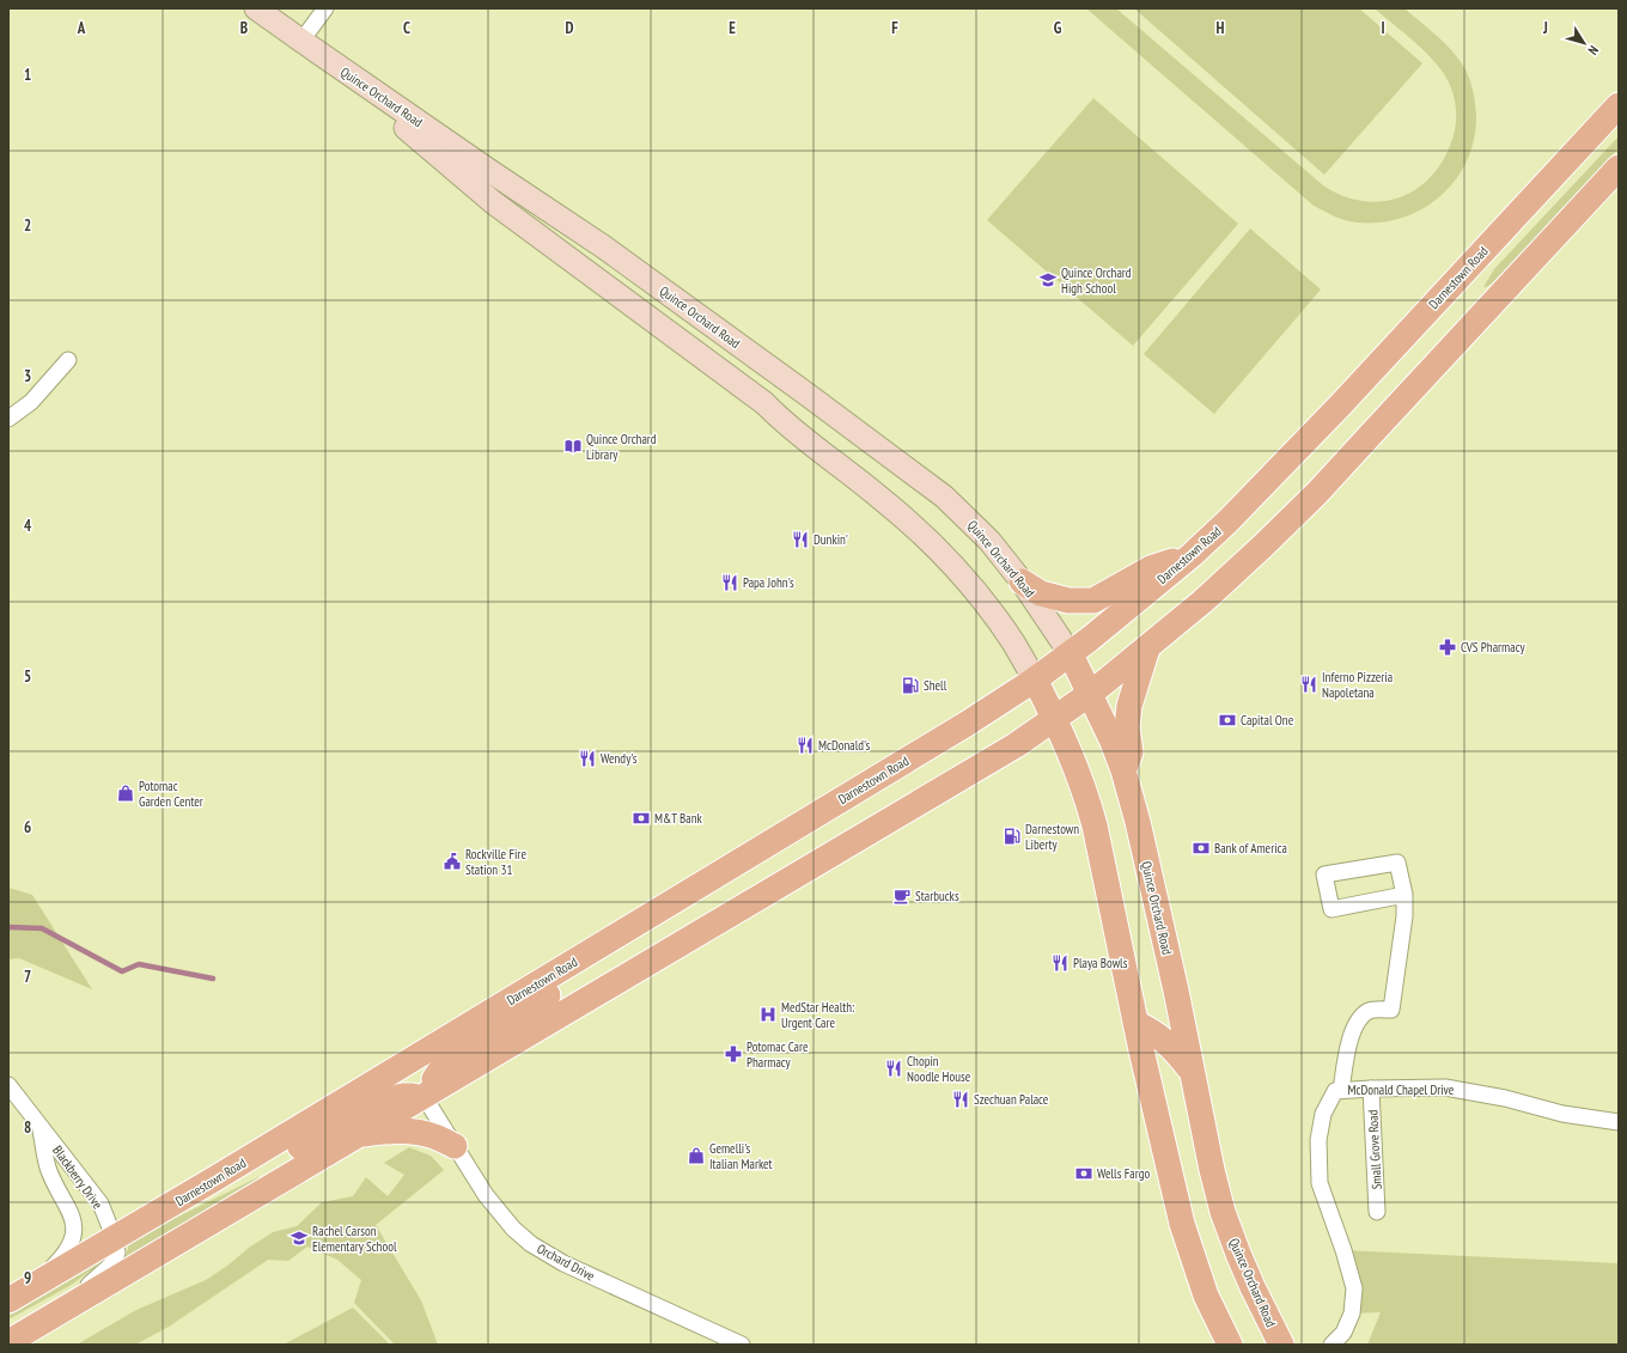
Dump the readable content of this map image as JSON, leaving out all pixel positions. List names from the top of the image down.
{
  "streets": {
    "main road": ["Quince Orchard Road", "Darnestown Road"],
    "street": [
      "McDonald Chapel Drive",
      "Small Grove Road",
      "Blackberry Drive",
      "Orchard Drive"
    ]
  },
  "crossings": [
    ["Quince Orchard Road", "Darnestown Road"],
    ["Darnestown Road", "Blackberry Drive"],
    ["McDonald Chapel Drive", "Small Grove Road"]
  ],
  "places": {
    "school or university": ["Quince Orchard High School", "Rachel Carson Elementary School"],
    "library": ["Quince Orchard Library"],
    "restaurant": [
      "Dunkin'",
      "Papa John's",
      "Inferno Pizzeria Napoletana",
      "McDonald's",
      "Wendy's",
      "Playa Bowls",
      "Chopin Noodle House",
      "Szechuan Palace"
    ],
    "pharmacy": ["CVS Pharmacy", "Potomac Care Pharmacy"],
    "fuel station": ["Shell", "Darnestown Liberty"],
    "bank": [
      "Capital One",
      "M&T Bank",
      "Bank of America",
      "Wells Fargo"
    ],
    "shop": ["Potomac Garden Center", "Gemelli's Italian Market"],
    "public building": ["Rockville Fire Station 31"],
    "cafe": ["Starbucks"],
    "hospital": ["MedStar Health: Urgent Care"]
  },
  "north": "bottom right",
  "grid": {
    "columns": [
      "A",
      "B",
      "C",
      "D",
      "E",
      "F",
      "G",
      "H",
      "I",
      "J"
    ],
    "rows": [
      "1",
      "2",
      "3",
      "4",
      "5",
      "6",
      "7",
      "8",
      "9"
    ]
  }
}
